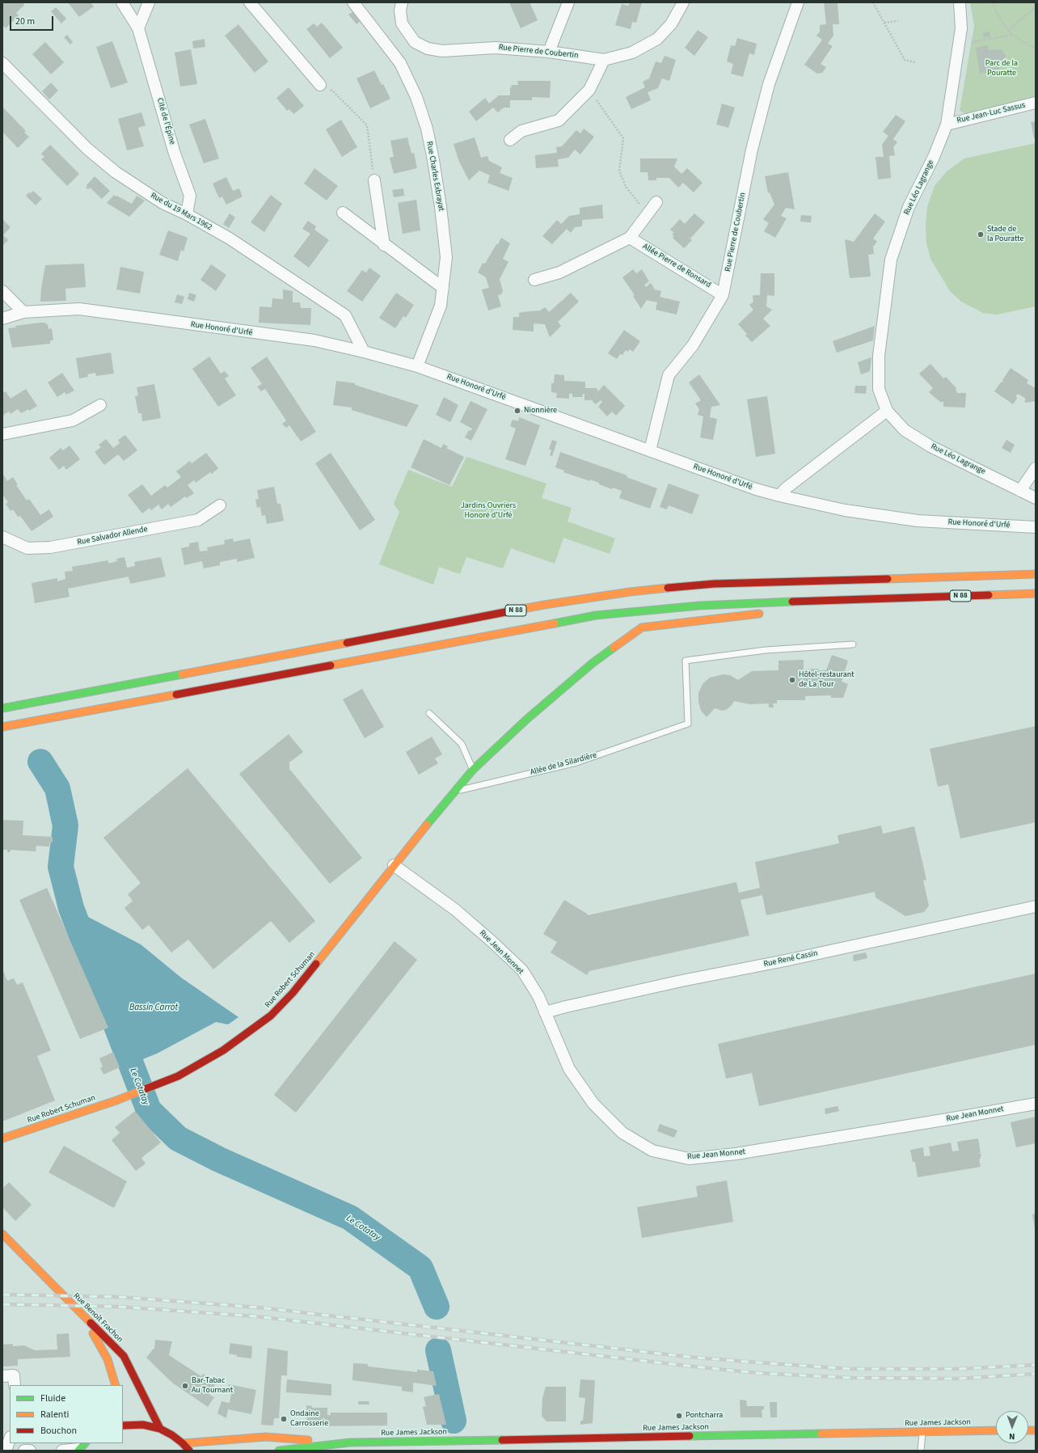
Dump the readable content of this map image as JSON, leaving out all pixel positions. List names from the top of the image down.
{
  "streets": {
    "main road": [
      "N 88",
      "Rue Robert Schuman",
      "Rue Benoît Frachon",
      "Rue James Jackson"
    ],
    "street": [
      "Rue Pierre de Coubertin",
      "Rue Jean-Luc Sassus",
      "Cité de l'Épine",
      "Rue Charles Exbrayat",
      "Rue Léo Lagrange",
      "Rue du 19 Mars 1962",
      "Allée Pierre de Ronsard",
      "Rue Honoré d'Urfé",
      "Rue Salvador Allende",
      "Rue Jean Monnet",
      "Rue René Cassin"
    ],
    "lane": ["Allée de la Silardière"]
  },
  "crossings": [
    ["Rue Pierre de Coubertin", "Allée Pierre de Ronsard"],
    ["Rue Pierre de Coubertin", "Rue Honoré d'Urfé"],
    ["Rue Jean-Luc Sassus", "Rue Léo Lagrange"],
    ["Cité de l'Épine", "Rue du 19 Mars 1962"],
    ["Rue Charles Exbrayat", "Rue Honoré d'Urfé"],
    ["Rue du 19 Mars 1962", "Rue Honoré d'Urfé"],
    ["Allée de la Silardière", "Rue Robert Schuman"],
    ["Rue Jean Monnet", "Rue René Cassin"],
    ["Rue Jean Monnet", "Rue Robert Schuman"]
  ],
  "water": ["Bassin Carrot", "Le Cotatay"],
  "parks": ["Parc de la Pouratte", "Jardins Ouvriers Honoré d'Urfé"],
  "places": [
    "Stade de la Pouratte",
    "Nionnière",
    "Hôtel-restaurant de La Tour",
    "Bar-Tabac Au Tournant",
    "Pontcharra",
    "Ondaine Carrosserie"
  ],
  "legend": ["Fluide", "Ralenti", "Bouchon"],
  "scale_bar": "20 m",
  "north": "bottom"
}
